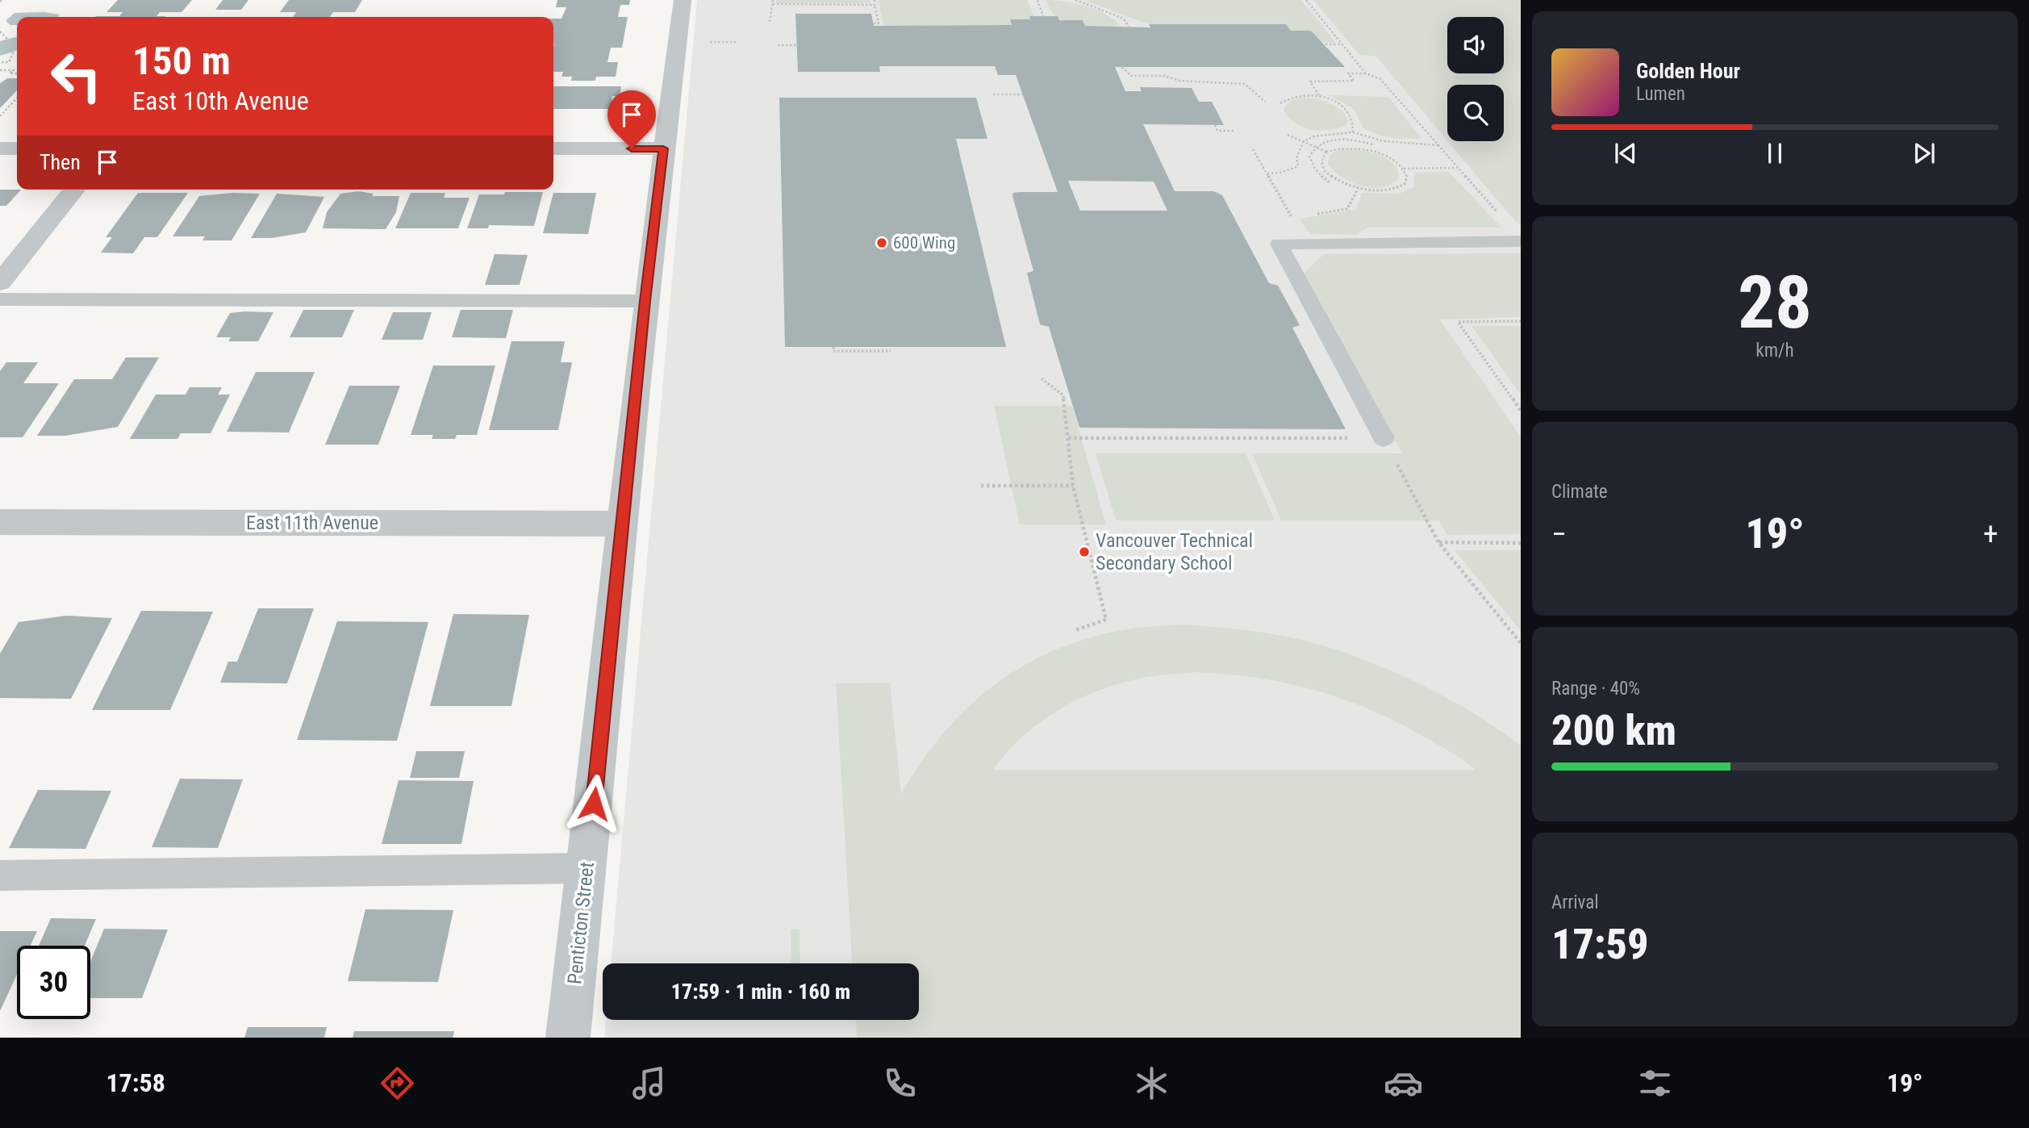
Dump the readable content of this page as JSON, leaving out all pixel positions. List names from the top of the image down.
{
  "streets": {
    "street": ["East 11th Avenue", "Penticton Street"]
  },
  "crossings": [
    ["East 11th Avenue", "Penticton Street"]
  ],
  "places": ["600 Wing", "Vancouver Technical Secondary School"],
  "page": {
    "turn": ["150 m", "East 10th Avenue"],
    "song": ["Golden Hour", "Lumen"],
    "then": "Then",
    "tile": [
      ["28", "km/h"],
      "Climate",
      ["Range · 40%", "200 km"],
      ["Arrival", "17:59"]
    ],
    "heat": ["−", "19°", "+"],
    "limit": "30",
    "trip": "17:59 · 1 min · 160 m",
    "tabs": ["17:58", "19°"]
  }
}
